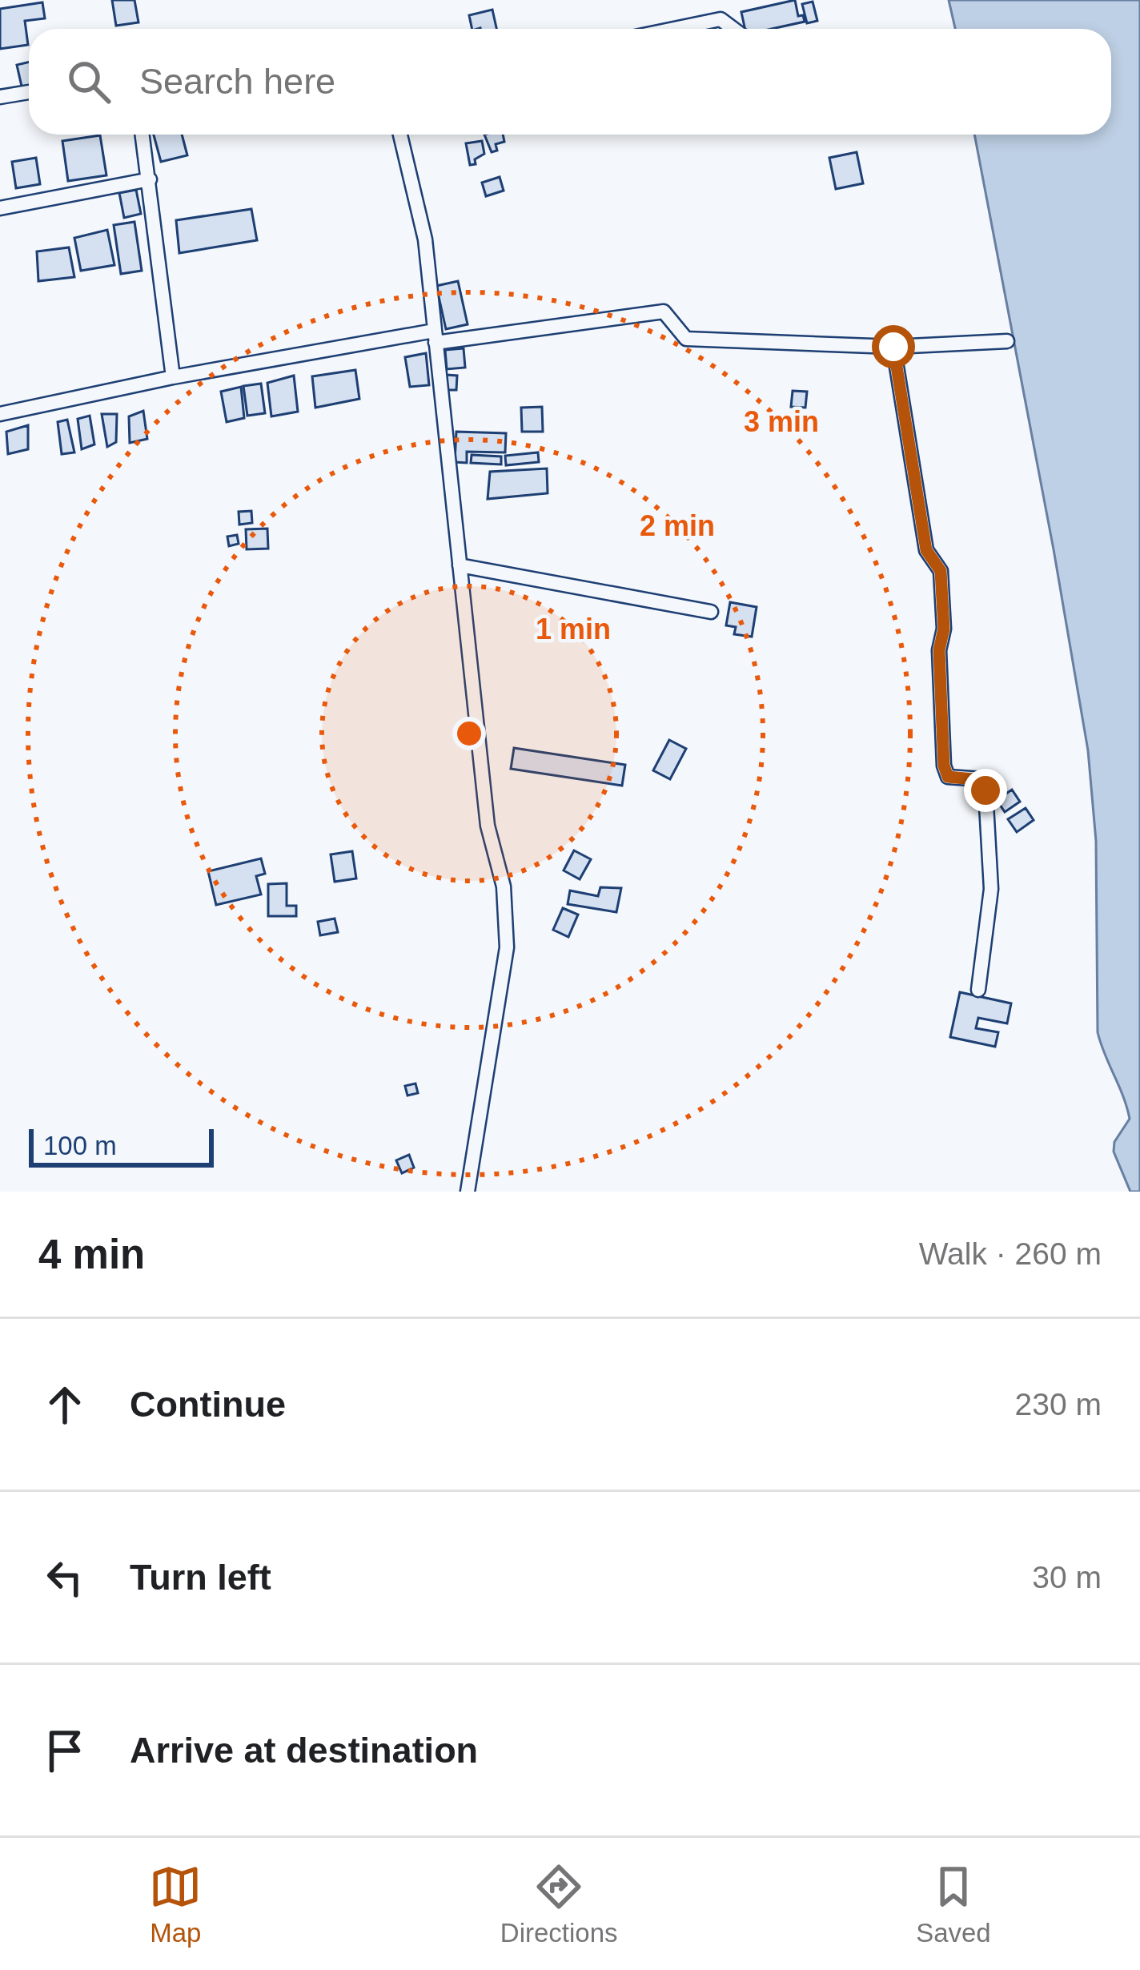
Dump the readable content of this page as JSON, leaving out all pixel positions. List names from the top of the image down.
{
  "scale_bar": "100 m",
  "page": {
    "search": "Search here",
    "scale": "100 m",
    "heading": ["4 min", "Walk · 260 m"],
    "list": [
      ["Continue", "230 m"],
      ["Turn left", "30 m"],
      "Arrive at destination"
    ],
    "nav": ["Map", "Directions", "Saved"]
  },
  "rings": ["3 min", "2 min", "1 min"]
}
